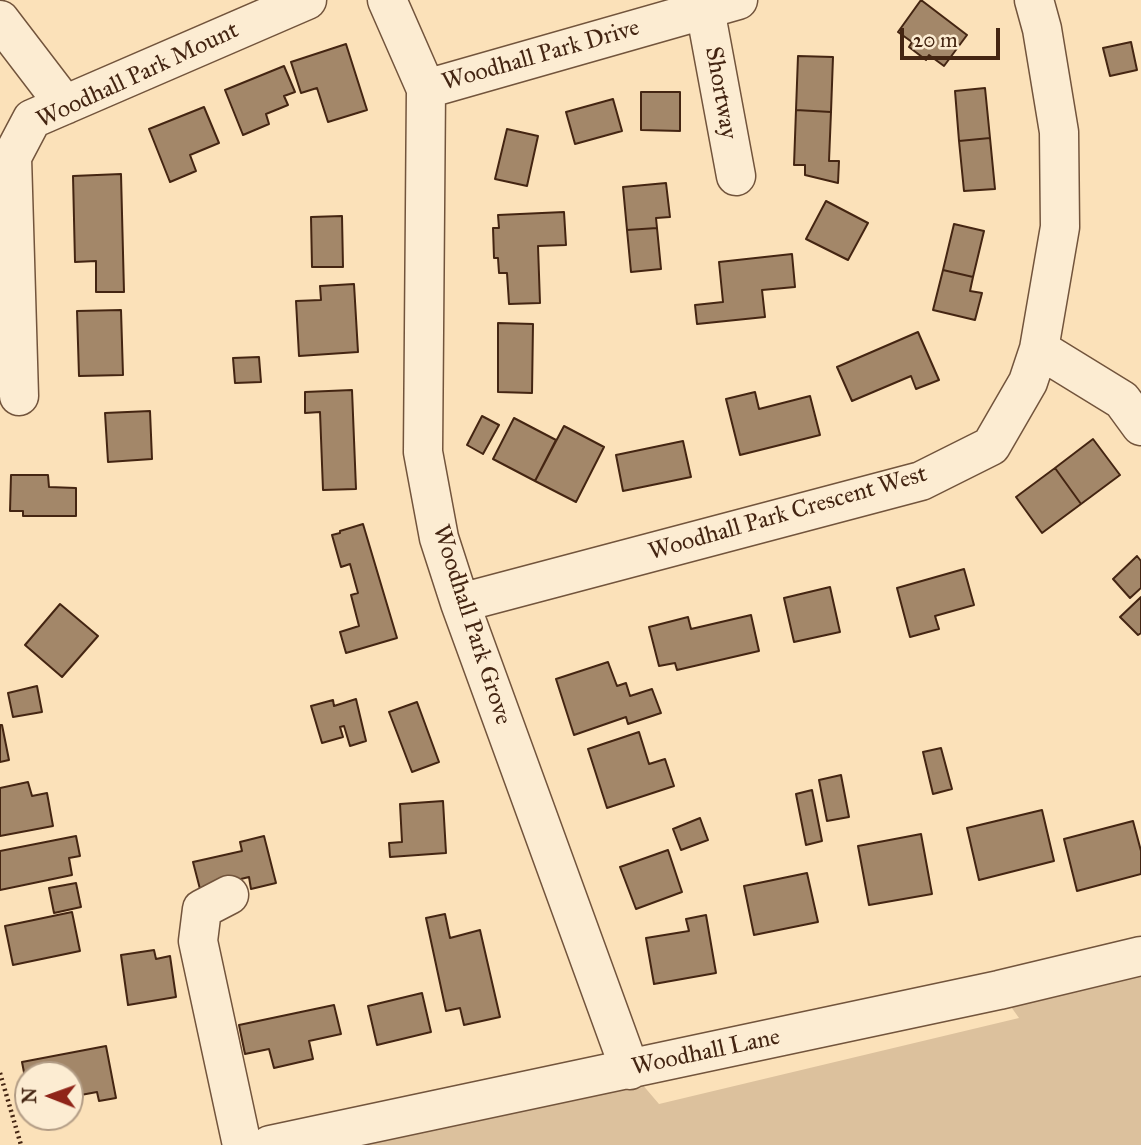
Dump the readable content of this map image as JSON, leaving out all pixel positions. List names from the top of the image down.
{
  "streets": {
    "street": [
      "Woodhall Park Drive",
      "Woodhall Park Mount",
      "Shortway",
      "Woodhall Park Crescent West",
      "Woodhall Park Grove",
      "Woodhall Lane"
    ]
  },
  "crossings": [
    ["Woodhall Park Drive", "Shortway"],
    ["Woodhall Park Drive", "Woodhall Park Grove"],
    ["Woodhall Park Crescent West", "Woodhall Park Grove"],
    ["Woodhall Park Grove", "Woodhall Lane"]
  ],
  "scale_bar": "20 m",
  "north": "left"
}
